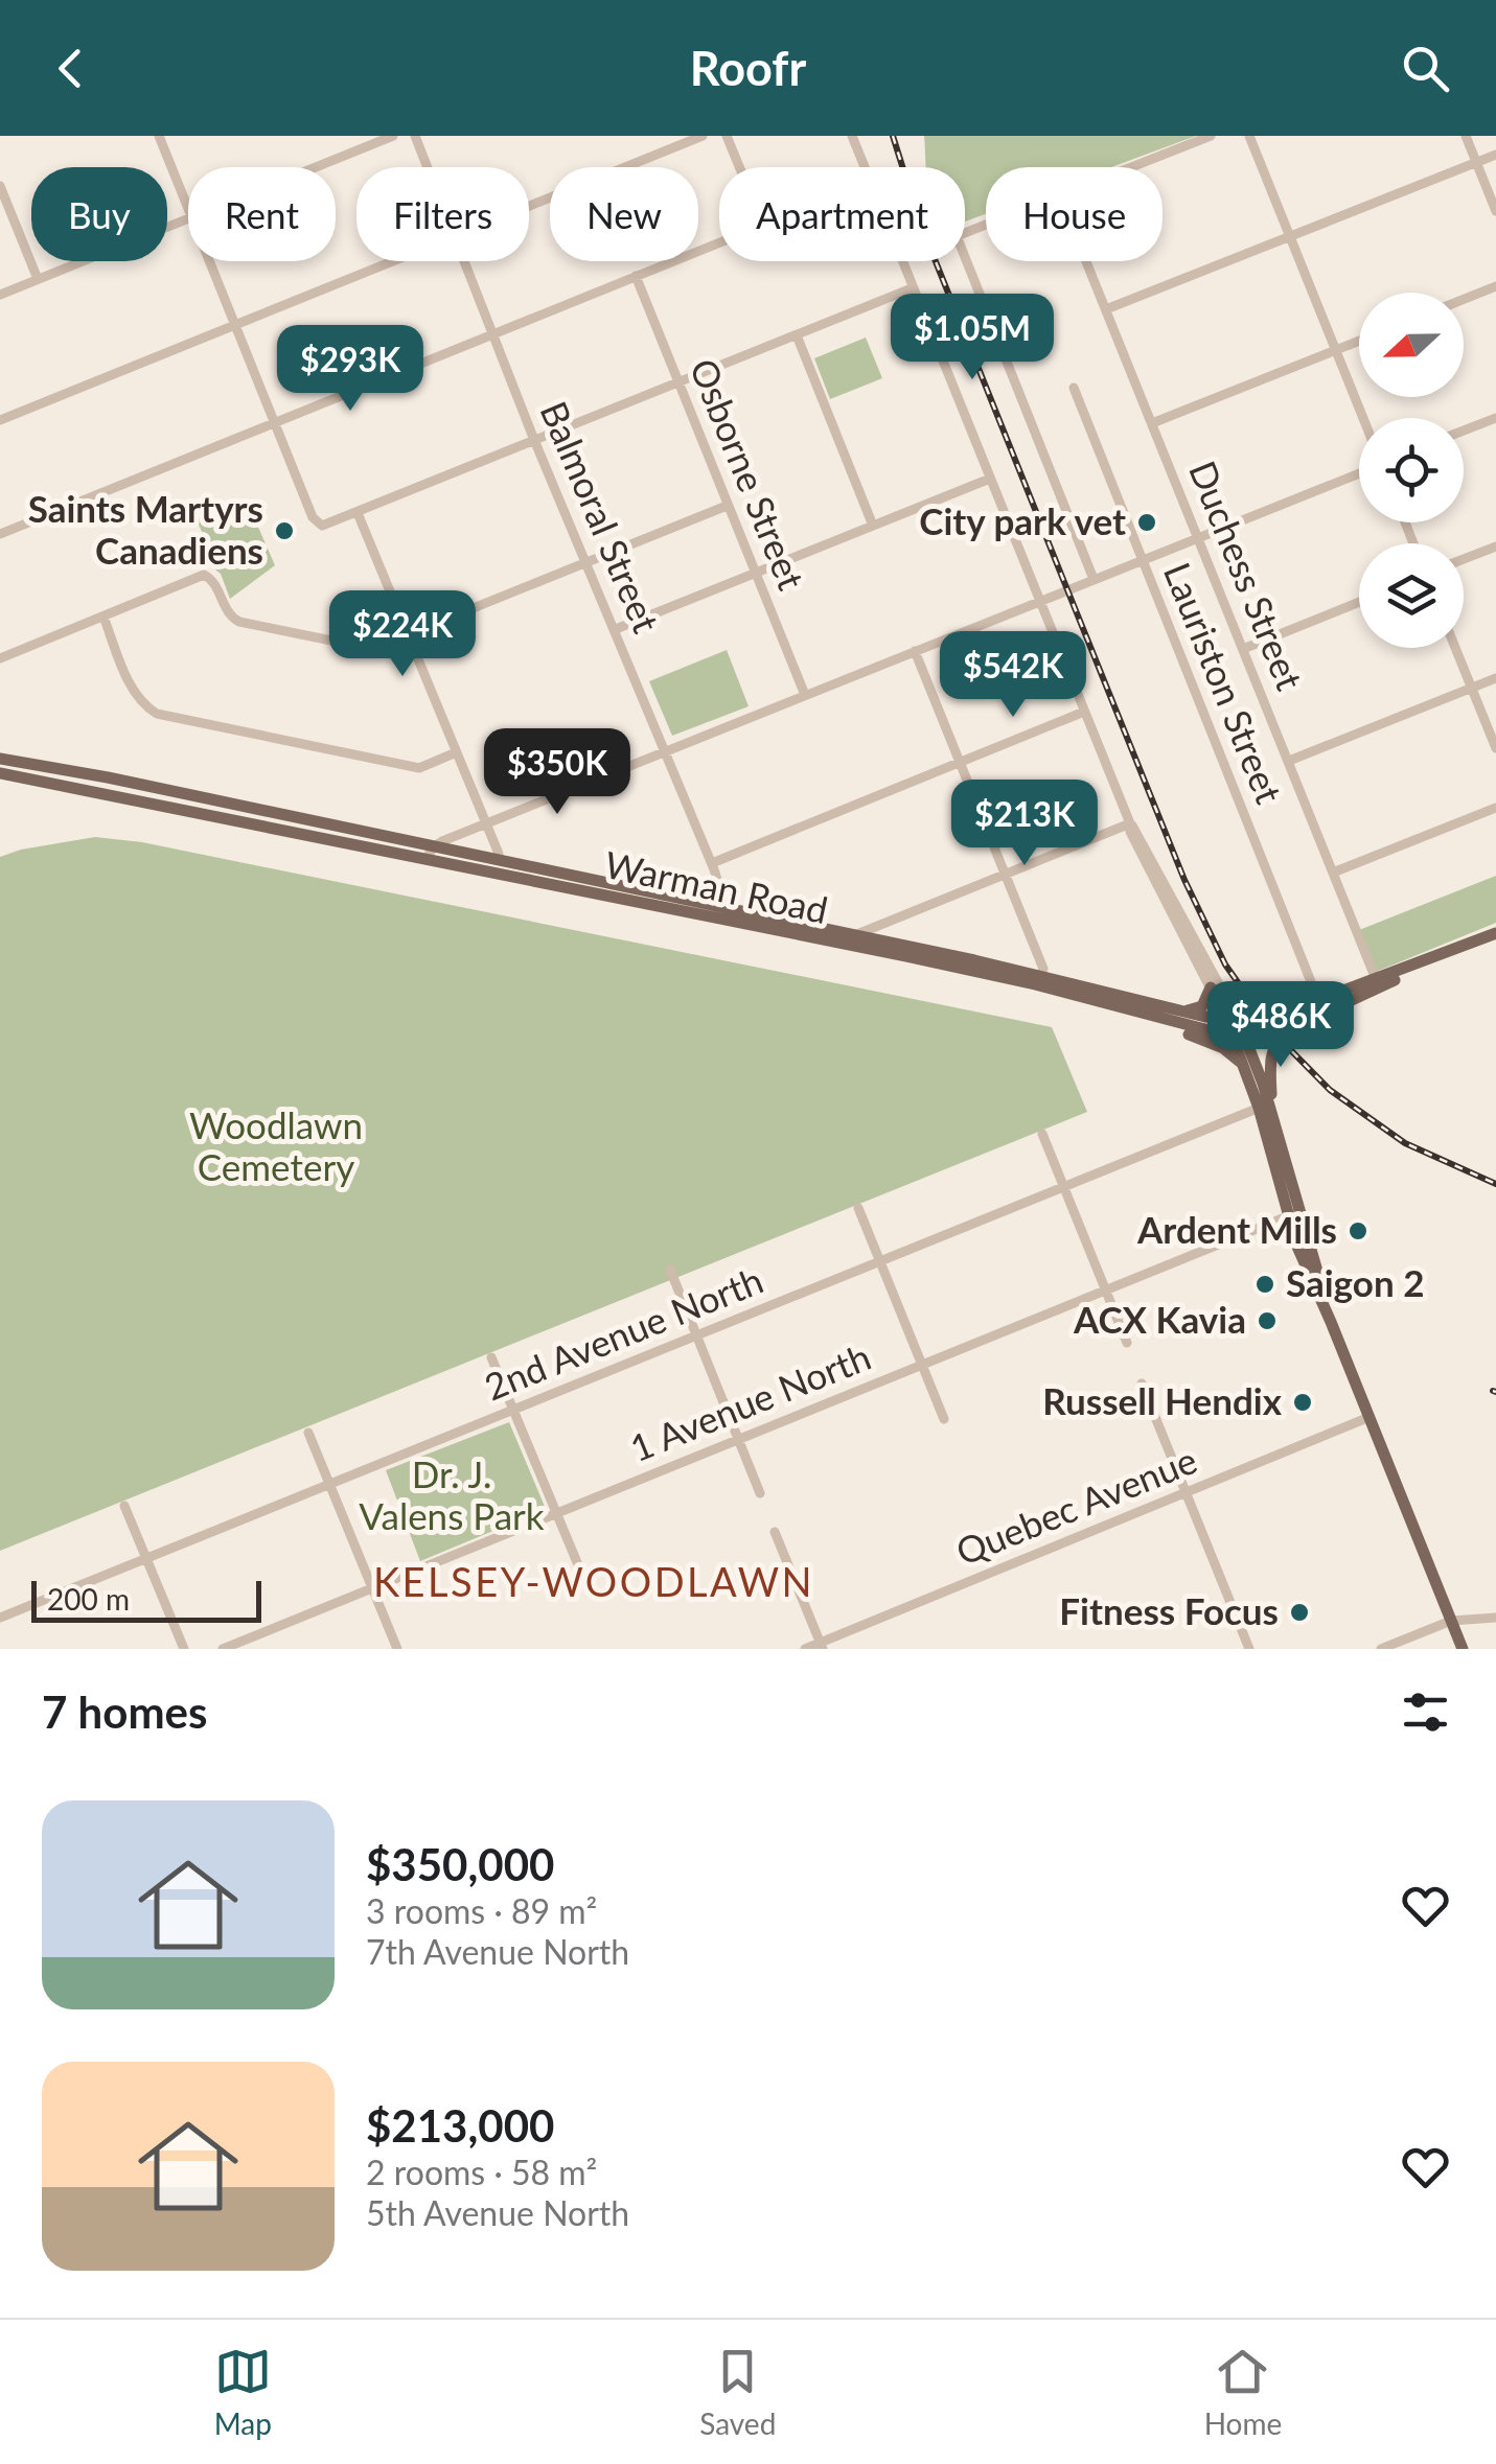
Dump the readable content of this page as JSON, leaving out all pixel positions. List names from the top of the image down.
{
  "streets": {
    "main road": ["Warman Road"],
    "street": [
      "Osborne Street",
      "Balmoral Street",
      "Duchess Street",
      "Lauriston Street",
      "2nd Avenue North",
      "1 Avenue North",
      "Quebec Avenue"
    ]
  },
  "crossings": [
    ["Balmoral Street", "Warman Road"]
  ],
  "districts": ["KELSEY-WOODLAWN"],
  "parks": ["Woodlawn Cemetery", "Dr. J. Valens Park"],
  "places": [
    "City park vet",
    "Saints Martyrs Canadiens",
    "Ardent Mills",
    "Saigon 2",
    "ACX Kavia",
    "Russell Hendix",
    "Fitness Focus"
  ],
  "scale_bar": "200 m",
  "north": "left",
  "page": {
    "header": "Roofr",
    "chip": [
      "Buy",
      "Rent",
      "Filters",
      "New",
      "Apartment",
      "House"
    ],
    "price": [
      "$1.05M",
      "$293K",
      "$224K",
      "$542K",
      "$350K",
      "$213K",
      "$486K"
    ],
    "scale": "200 m",
    "heading": "7 homes",
    "list": [
      {
        "name": "$350,000",
        "note": "3 rooms · 89 m² · 7th Avenue North"
      },
      {
        "name": "$213,000",
        "note": "2 rooms · 58 m² · 5th Avenue North"
      }
    ],
    "tabs": ["Map", "Saved", "Home"]
  }
}
